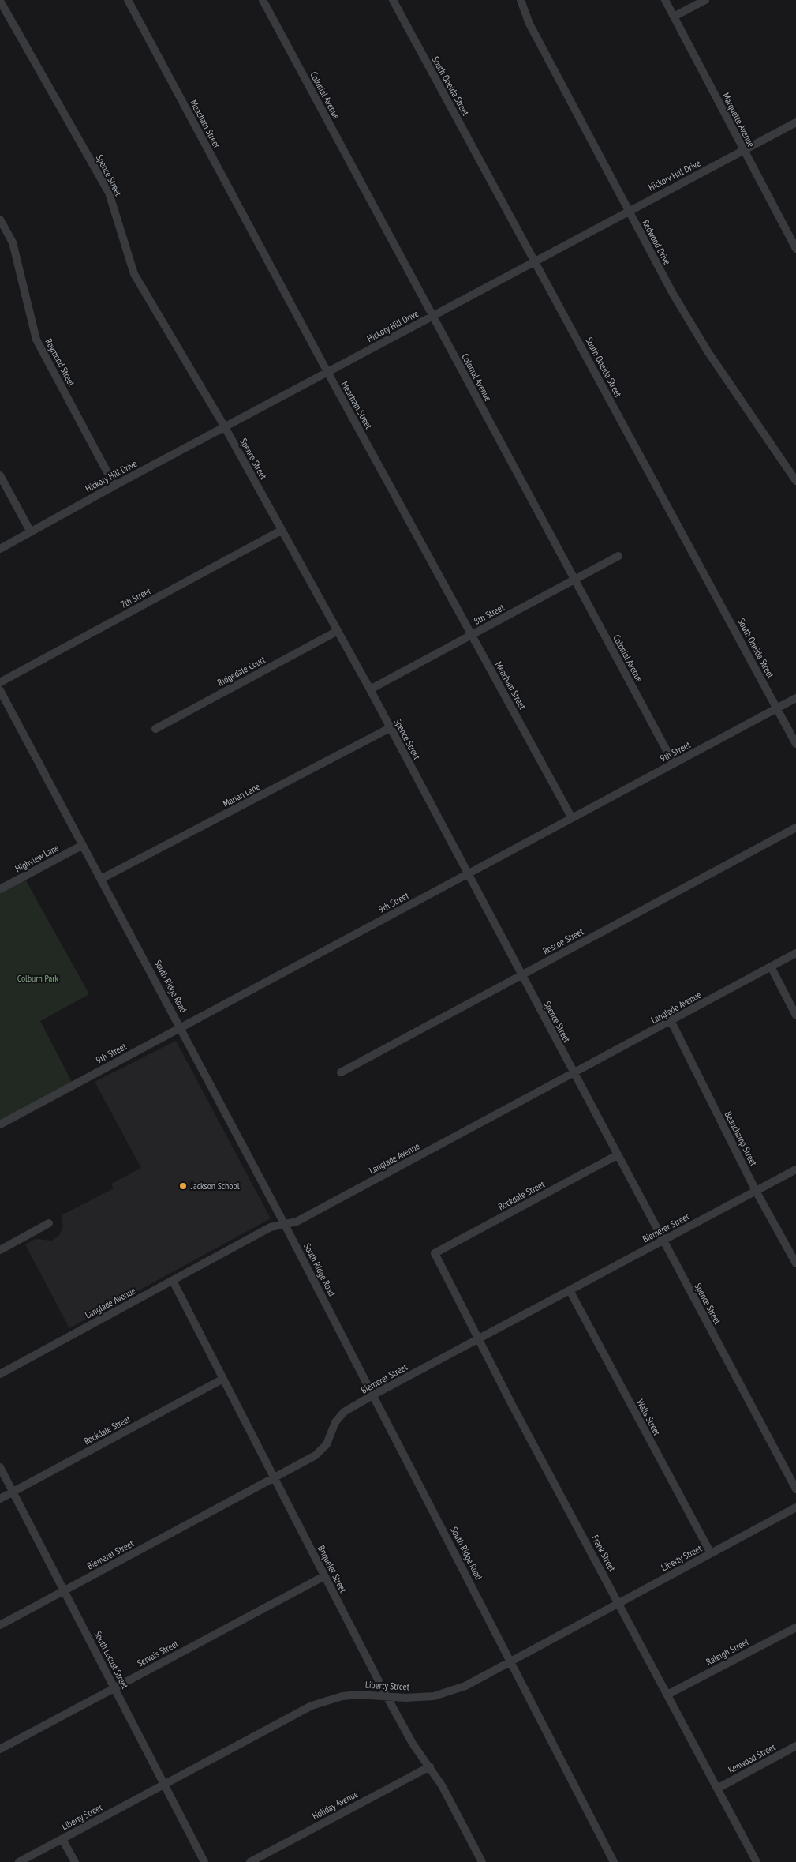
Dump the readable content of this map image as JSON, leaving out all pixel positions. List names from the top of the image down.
{
  "streets": {
    "street": [
      "South Oneida Street",
      "Colonial Avenue",
      "Marquette Avenue",
      "Meacham Street",
      "Spence Street",
      "Hickory Hill Drive",
      "Redwood Drive",
      "Raymond Street",
      "7th Street",
      "8th Street",
      "Ridgedale Court",
      "9th Street",
      "Marian Lane",
      "Highview Lane",
      "Roscoe Street",
      "South Ridge Road",
      "Langlade Avenue",
      "Beauchamp Street",
      "Rockdale Street",
      "Biemeret Street",
      "Walls Street",
      "Frank Street",
      "Liberty Street",
      "Briquelet Street",
      "Raleigh Street",
      "Servais Street",
      "South Locust Street",
      "Kenwood Street",
      "Holiday Avenue"
    ]
  },
  "crossings": [
    ["South Oneida Street", "Hickory Hill Drive"],
    ["South Oneida Street", "9th Street"],
    ["Colonial Avenue", "Hickory Hill Drive"],
    ["Colonial Avenue", "8th Street"],
    ["Colonial Avenue", "9th Street"],
    ["Marquette Avenue", "Hickory Hill Drive"],
    ["Meacham Street", "Hickory Hill Drive"],
    ["Meacham Street", "8th Street"],
    ["Meacham Street", "9th Street"],
    ["Spence Street", "Hickory Hill Drive"],
    ["Spence Street", "7th Street"],
    ["Spence Street", "8th Street"],
    ["Spence Street", "Ridgedale Court"],
    ["Spence Street", "9th Street"],
    ["Spence Street", "Marian Lane"],
    ["Spence Street", "Roscoe Street"],
    ["Spence Street", "Langlade Avenue"],
    ["Spence Street", "Rockdale Street"],
    ["Spence Street", "Biemeret Street"],
    ["Hickory Hill Drive", "Redwood Drive"],
    ["Hickory Hill Drive", "Raymond Street"],
    ["9th Street", "South Ridge Road"],
    ["Marian Lane", "South Ridge Road"],
    ["Highview Lane", "South Ridge Road"],
    ["South Ridge Road", "Langlade Avenue"],
    ["South Ridge Road", "Biemeret Street"],
    ["South Ridge Road", "Liberty Street"],
    ["Langlade Avenue", "Beauchamp Street"],
    ["Langlade Avenue", "Briquelet Street"],
    ["Beauchamp Street", "Biemeret Street"],
    ["Rockdale Street", "Frank Street"],
    ["Rockdale Street", "Briquelet Street"],
    ["Rockdale Street", "South Locust Street"],
    ["Biemeret Street", "Walls Street"],
    ["Biemeret Street", "Frank Street"],
    ["Biemeret Street", "Briquelet Street"],
    ["Biemeret Street", "South Locust Street"],
    ["Walls Street", "Liberty Street"],
    ["Frank Street", "Liberty Street"],
    ["Frank Street", "Raleigh Street"],
    ["Frank Street", "Kenwood Street"],
    ["Liberty Street", "Briquelet Street"],
    ["Liberty Street", "South Locust Street"],
    ["Briquelet Street", "Servais Street"],
    ["Briquelet Street", "Holiday Avenue"],
    ["Servais Street", "South Locust Street"]
  ],
  "parks": ["Colburn Park"],
  "places": ["Jackson School"]
}
